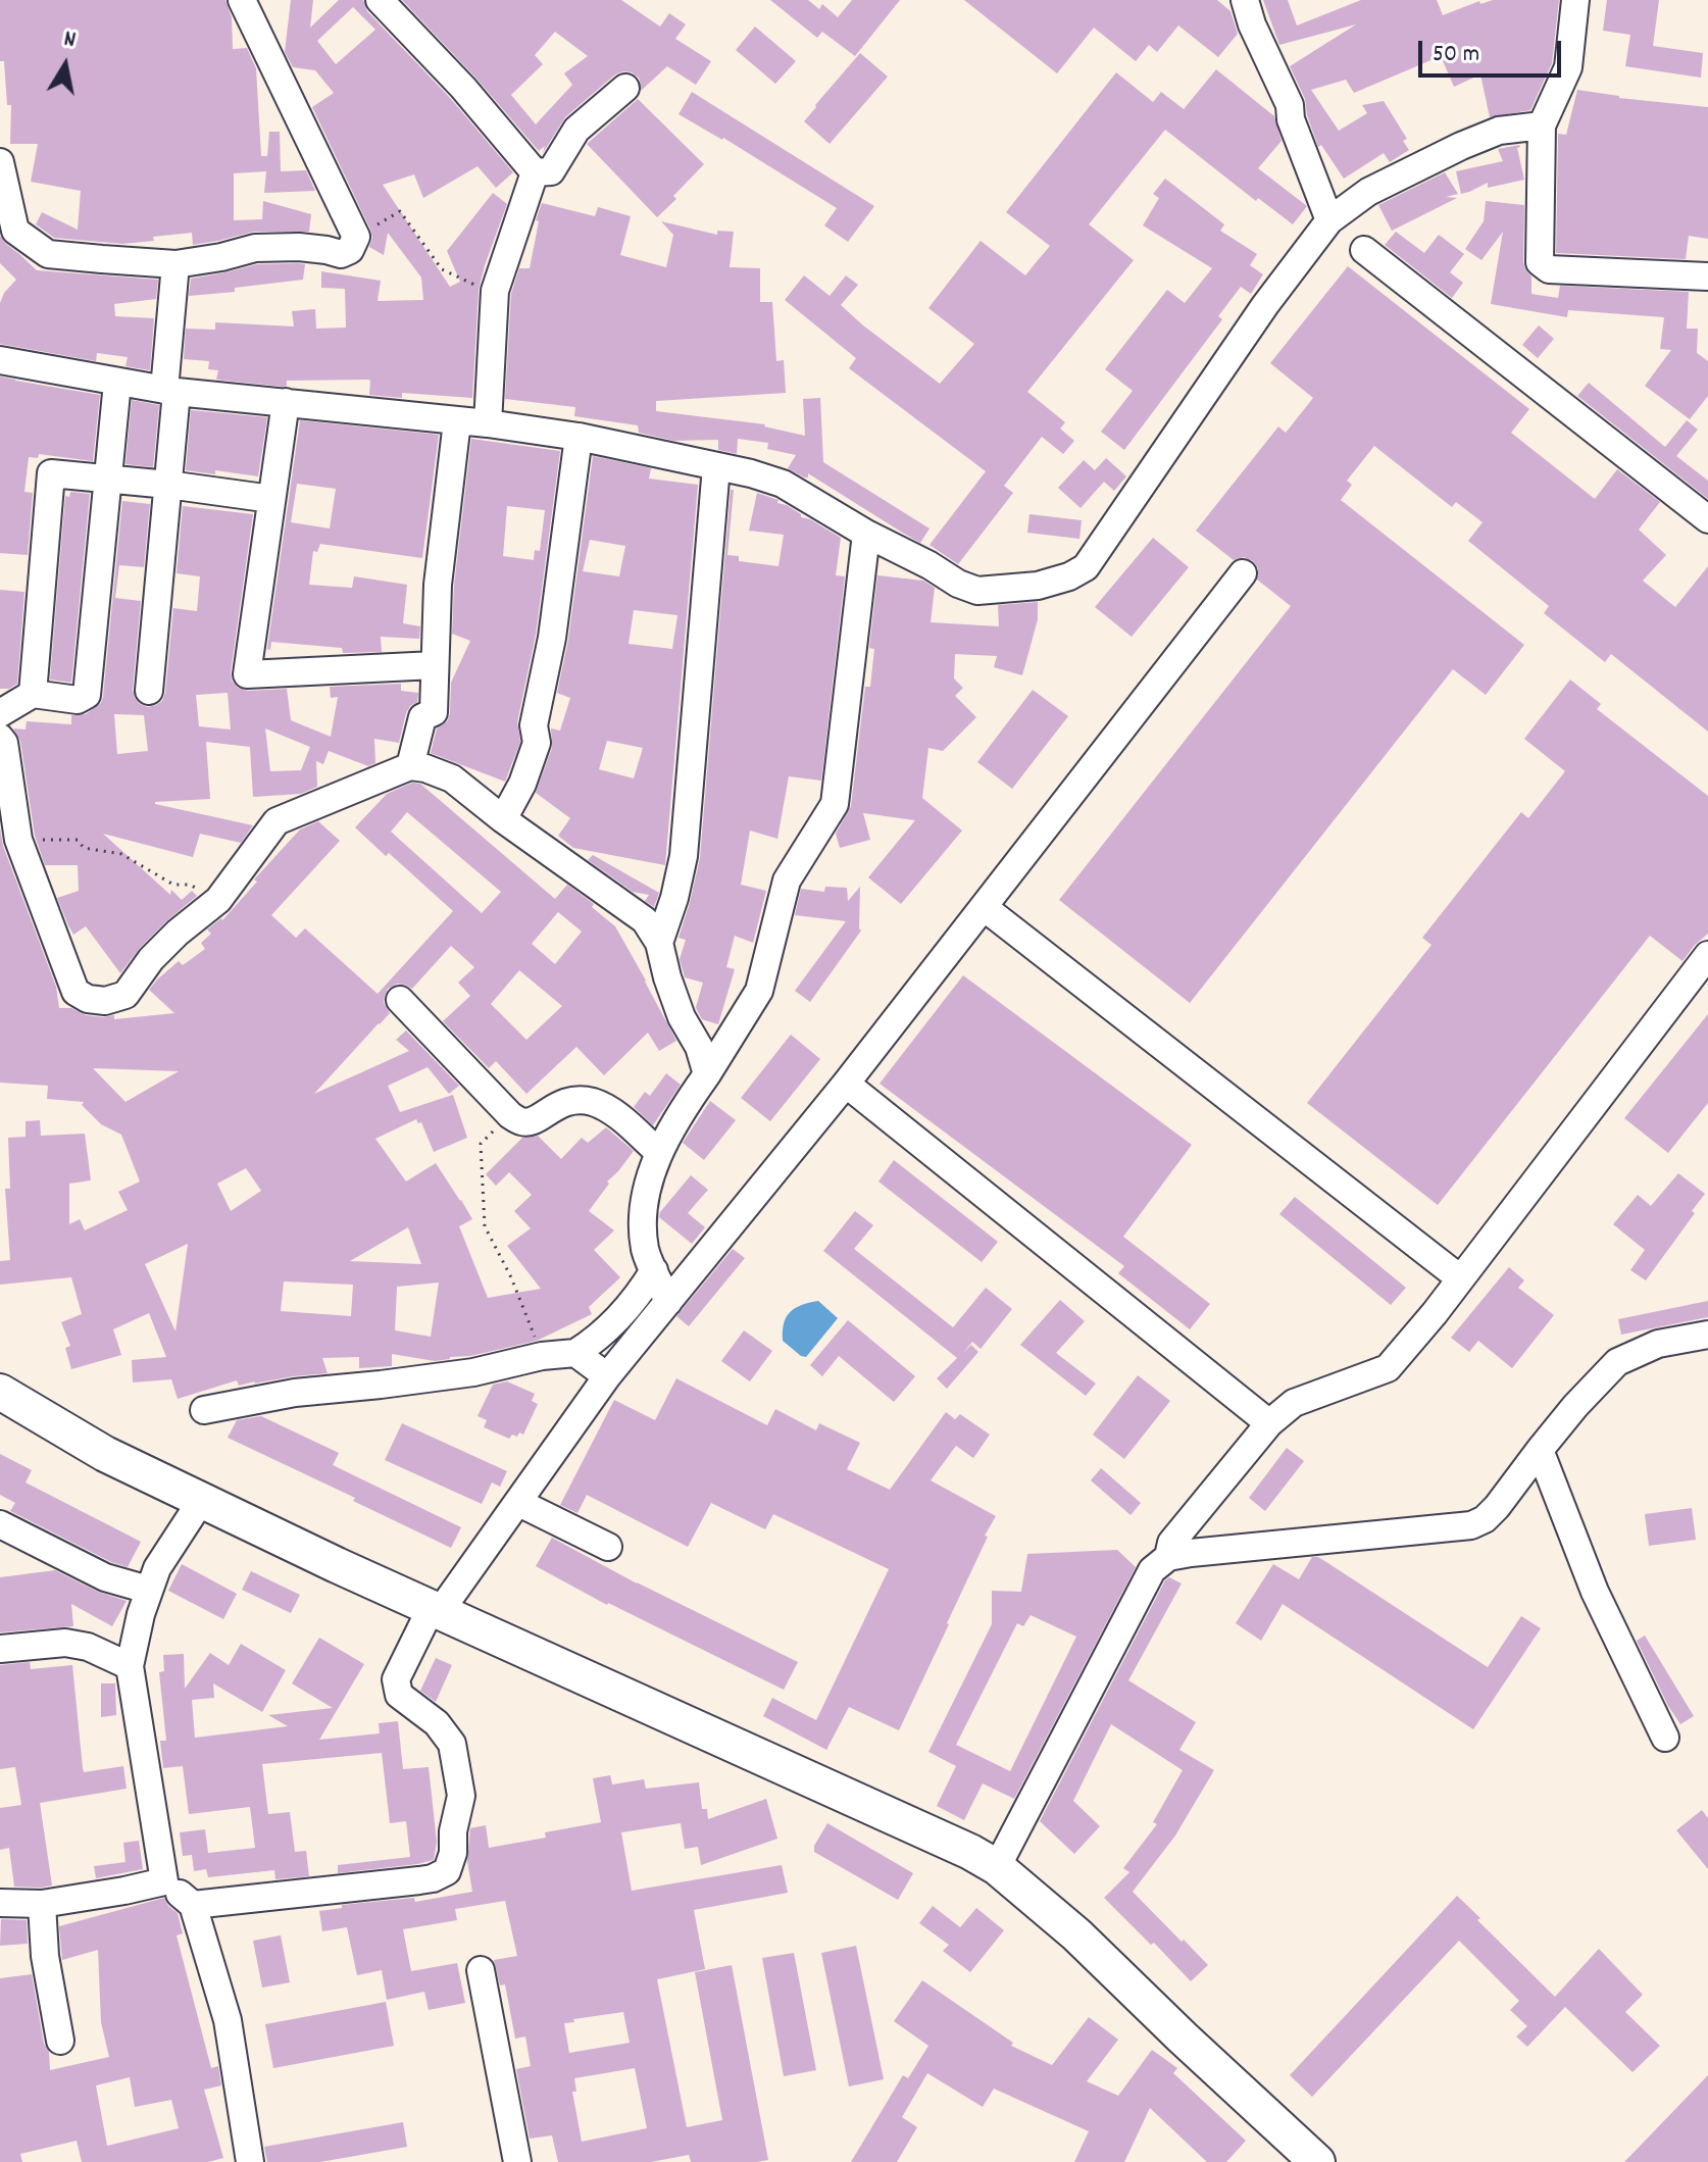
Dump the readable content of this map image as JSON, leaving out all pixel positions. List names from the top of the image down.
{
  "scale_bar": "50 m",
  "north": "top"
}
